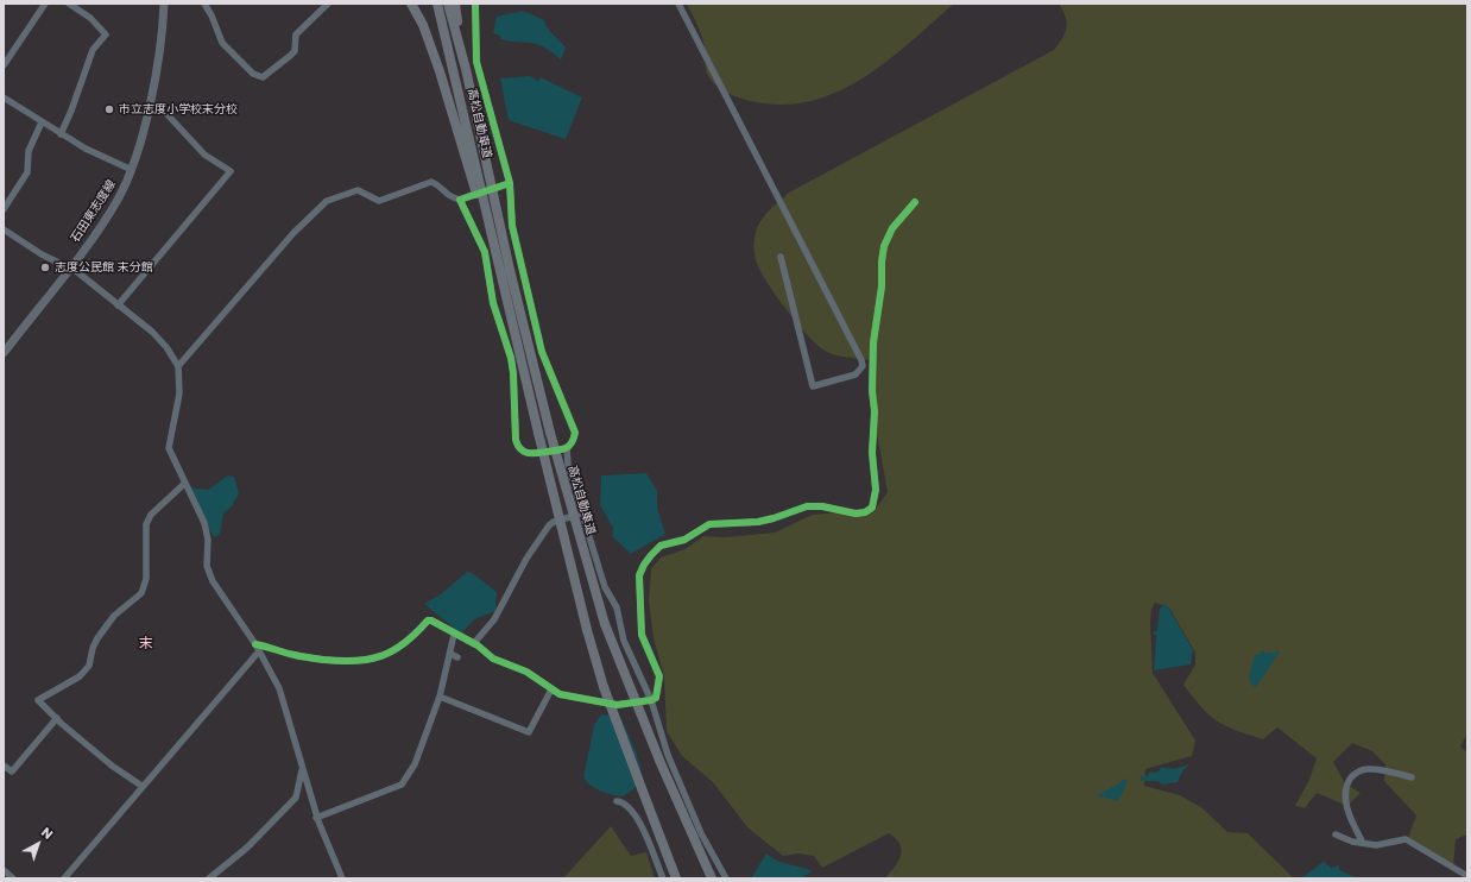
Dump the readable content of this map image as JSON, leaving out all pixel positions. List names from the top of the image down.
{
  "streets": {
    "highway": ["高松自動車道"],
    "main road": ["石田東志度線"]
  },
  "districts": ["末"],
  "places": ["市立志度小学校末分校", "志度公民館 末分館"],
  "north": "top right"
}
